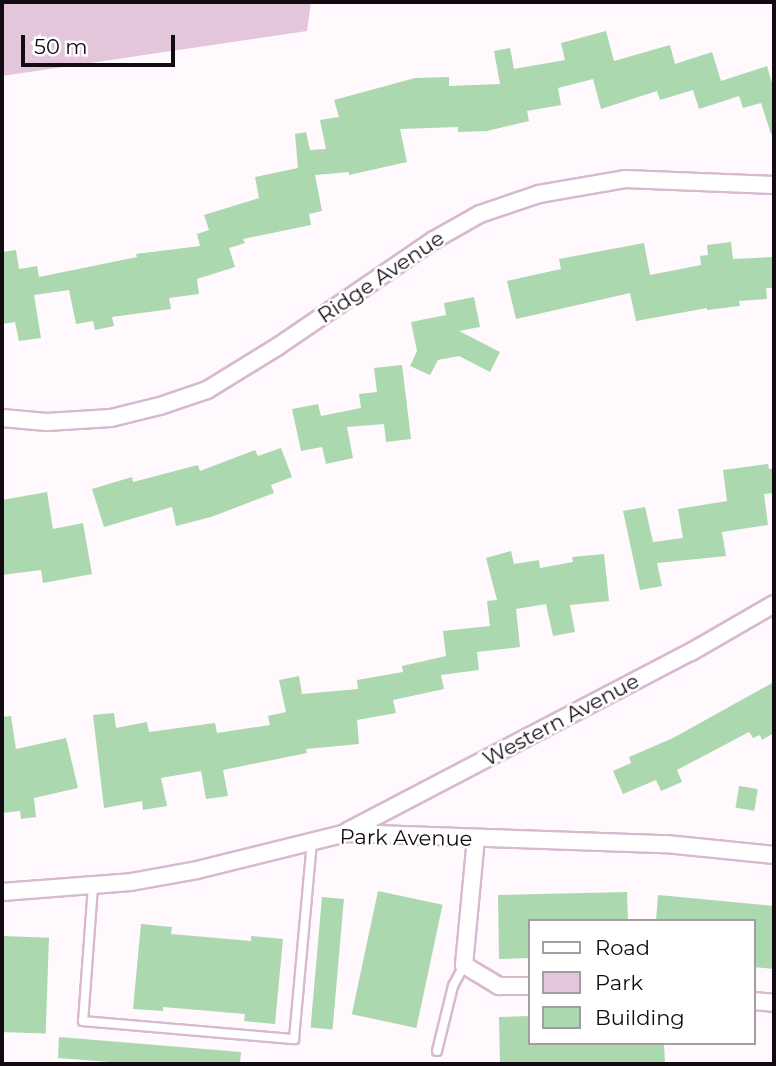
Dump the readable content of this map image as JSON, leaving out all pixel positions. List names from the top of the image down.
{
  "streets": {
    "street": ["Ridge Avenue", "Western Avenue", "Park Avenue"]
  },
  "crossings": [
    ["Western Avenue", "Park Avenue"]
  ],
  "legend": ["Road", "Park", "Building"],
  "scale_bar": "50 m"
}
